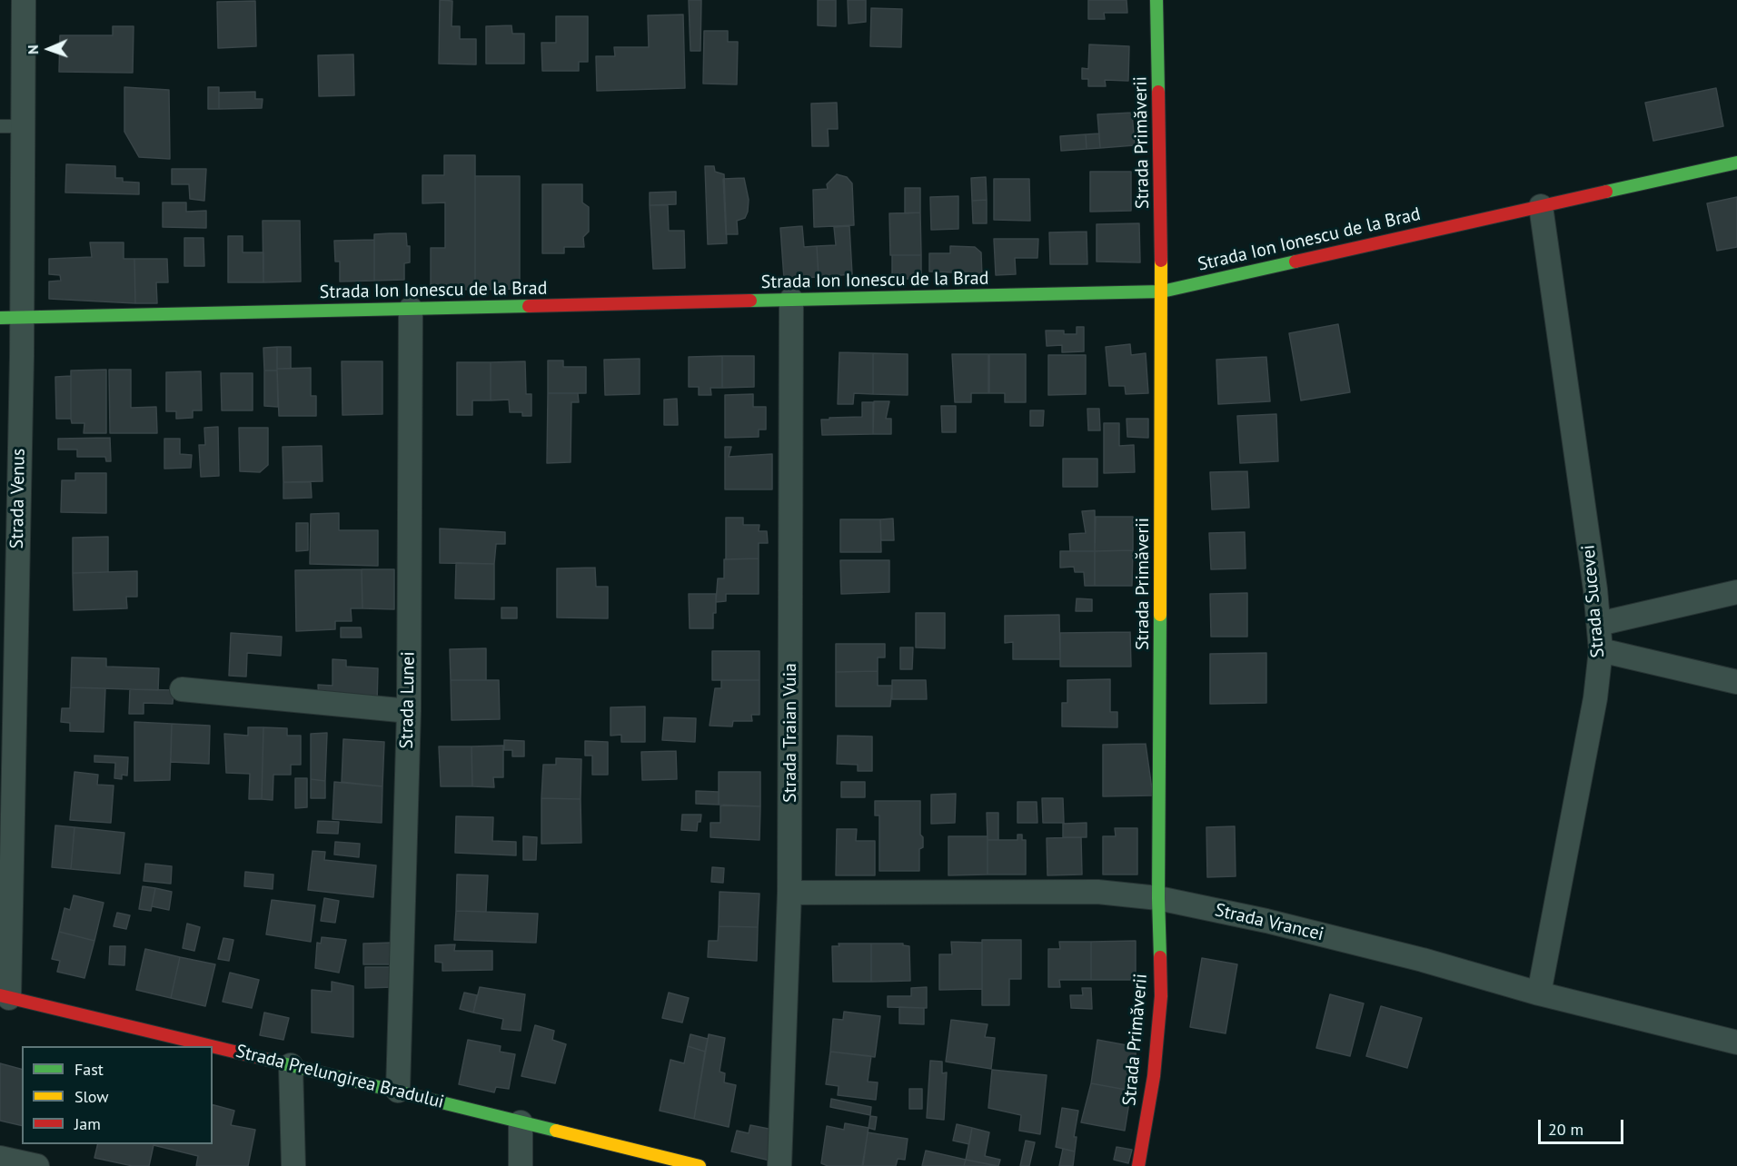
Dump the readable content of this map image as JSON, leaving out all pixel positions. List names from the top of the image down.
{
  "streets": {
    "street": [
      "Strada Primăverii",
      "Strada Ion Ionescu de la Brad",
      "Strada Venus",
      "Strada Sucevei",
      "Strada Lunei",
      "Strada Traian Vuia",
      "Strada Vrancei",
      "Strada Prelungirea Bradului"
    ]
  },
  "crossings": [
    ["Strada Primăverii", "Strada Ion Ionescu de la Brad"],
    ["Strada Primăverii", "Strada Vrancei"],
    ["Strada Ion Ionescu de la Brad", "Strada Venus"],
    ["Strada Ion Ionescu de la Brad", "Strada Sucevei"],
    ["Strada Ion Ionescu de la Brad", "Strada Lunei"],
    ["Strada Ion Ionescu de la Brad", "Strada Traian Vuia"],
    ["Strada Venus", "Strada Prelungirea Bradului"],
    ["Strada Sucevei", "Strada Vrancei"],
    ["Strada Lunei", "Strada Prelungirea Bradului"],
    ["Strada Traian Vuia", "Strada Vrancei"]
  ],
  "legend": ["Fast", "Slow", "Jam"],
  "scale_bar": "20 m",
  "north": "left"
}
